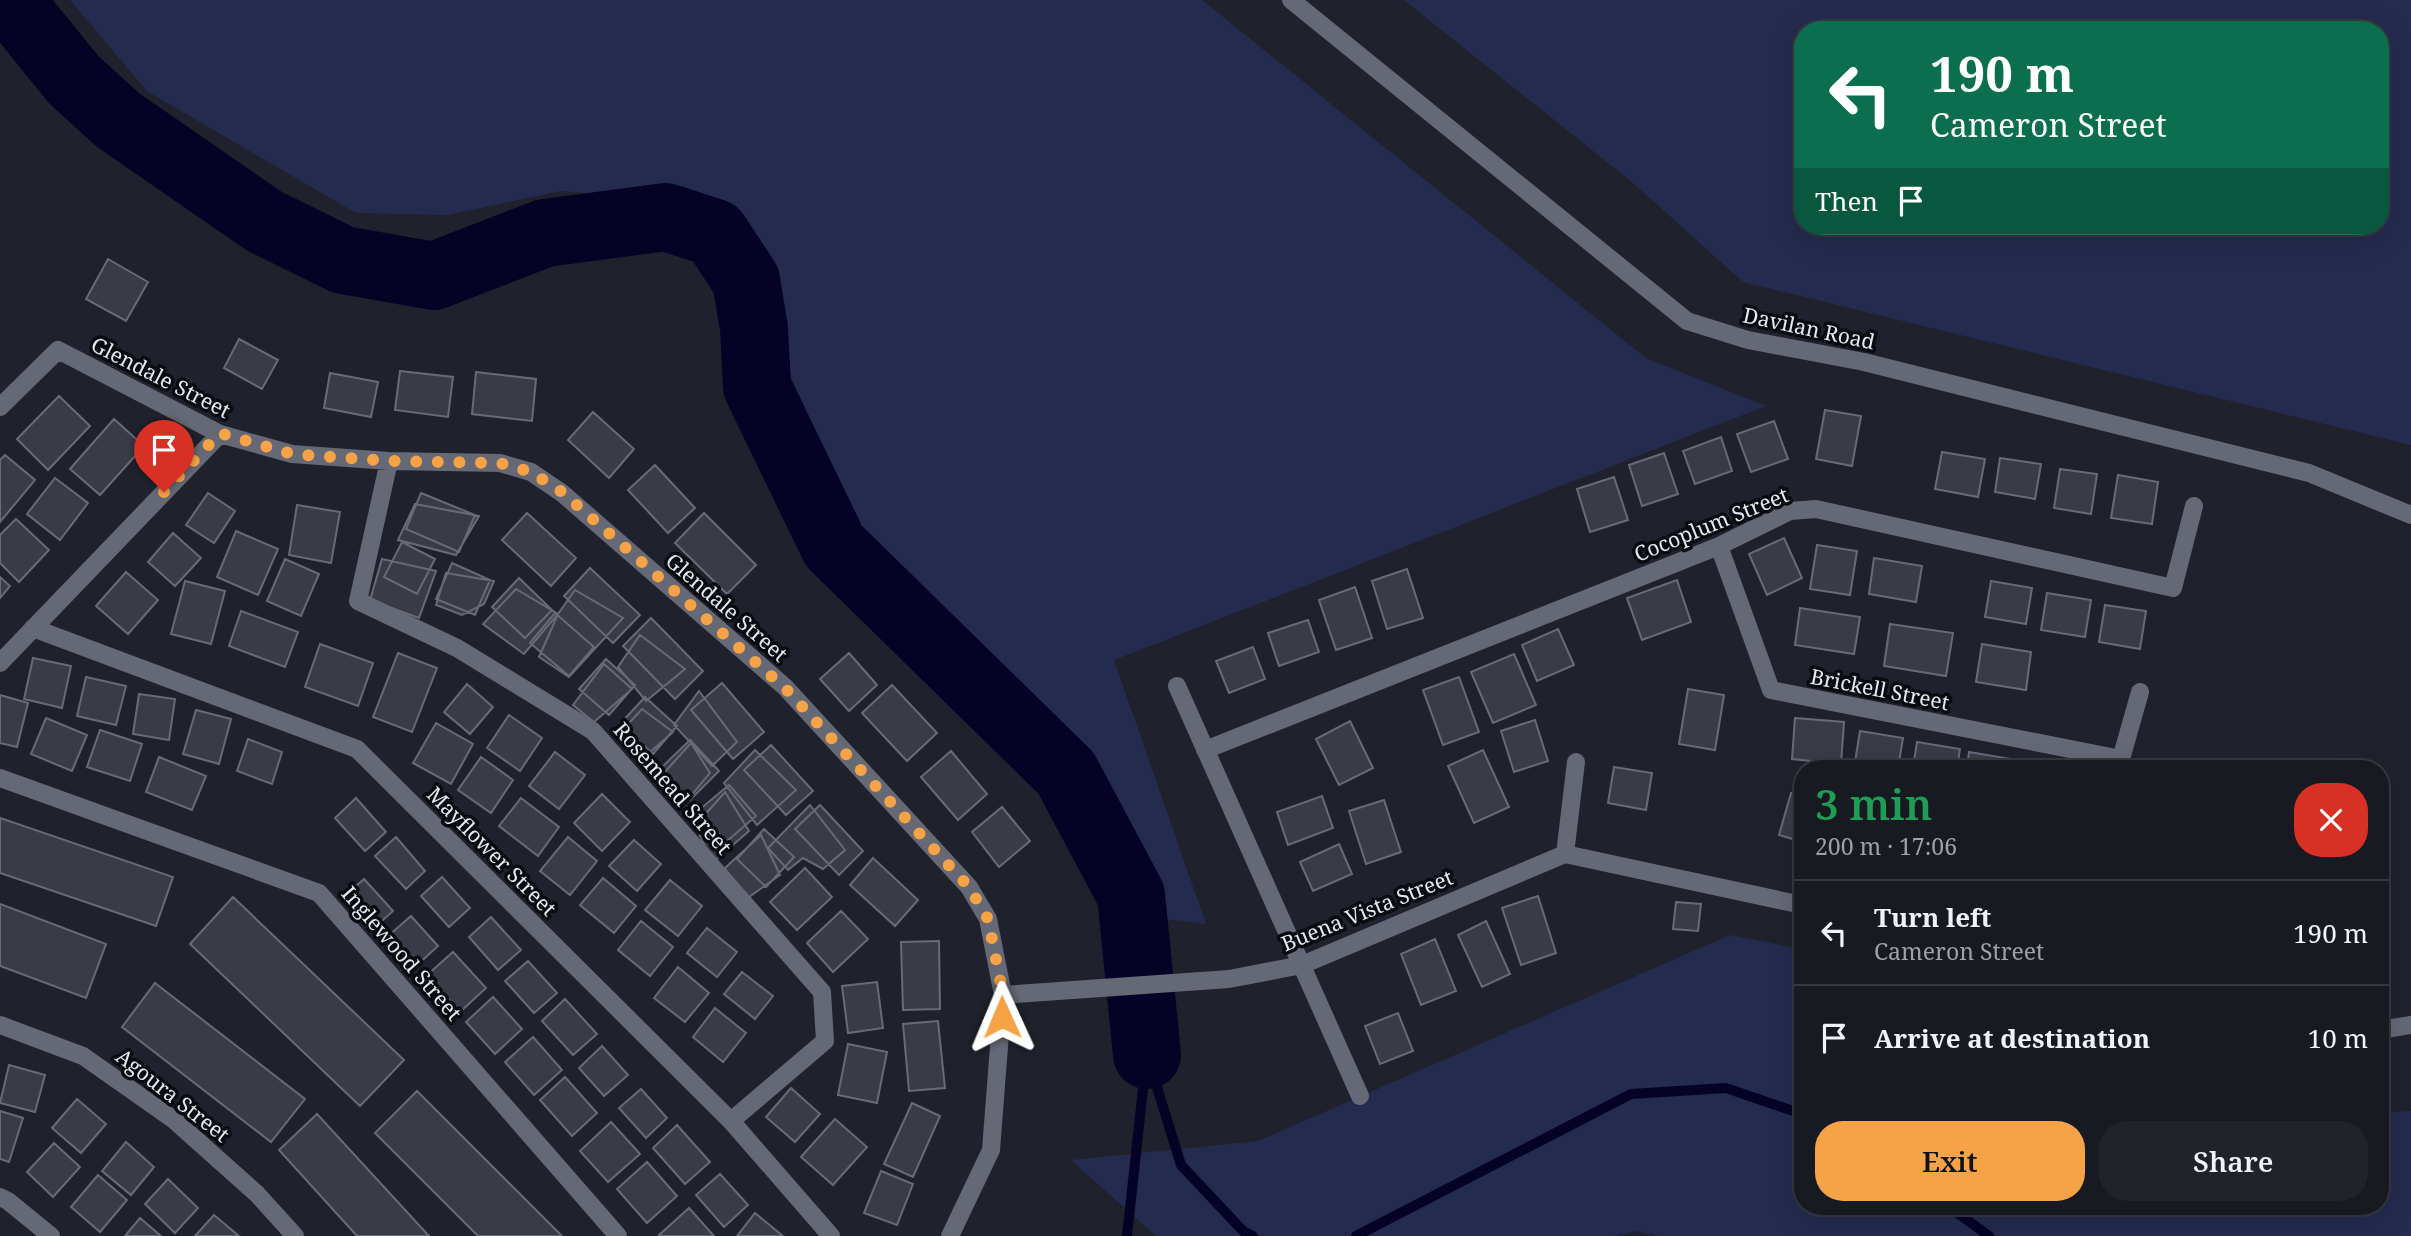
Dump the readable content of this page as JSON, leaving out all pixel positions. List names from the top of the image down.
{
  "streets": {
    "street": [
      "Davilan Road",
      "Glendale Street",
      "Cocoplum Street",
      "Brickell Street",
      "Rosemead Street",
      "Mayflower Street",
      "Buena Vista Street",
      "Inglewood Street",
      "Agoura Street"
    ]
  },
  "crossings": [
    ["Glendale Street", "Rosemead Street"],
    ["Glendale Street", "Buena Vista Street"],
    ["Cocoplum Street", "Brickell Street"],
    ["Rosemead Street", "Mayflower Street"]
  ],
  "page": {
    "turn": ["190 m", "Cameron Street"],
    "then": "Then",
    "heading": ["3 min", "200 m · 17:06"],
    "list": [
      {
        "name": "Turn left",
        "note": "Cameron Street",
        "value": "190 m"
      },
      {
        "name": "Arrive at destination",
        "value": "10 m"
      }
    ],
    "buttons": ["Exit", "Share"]
  }
}
